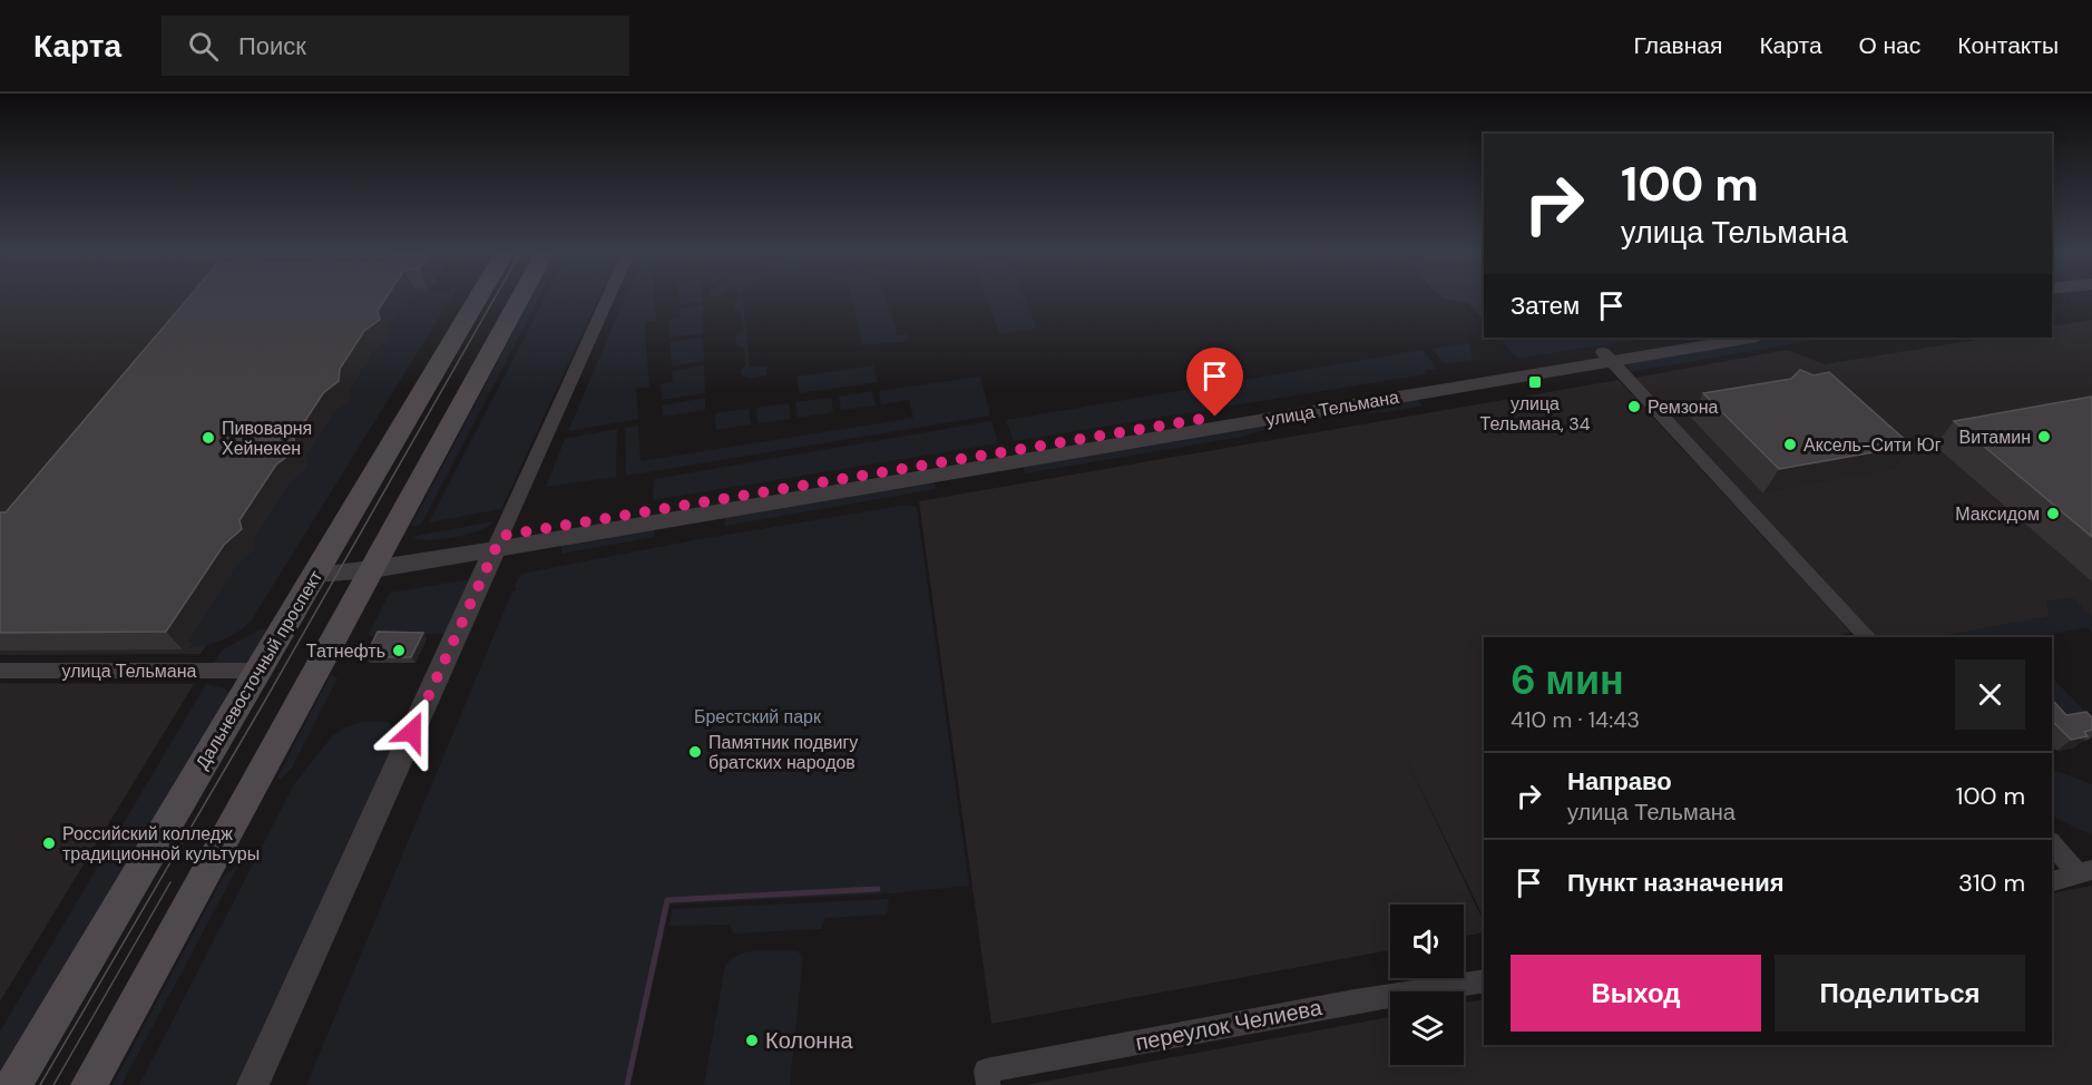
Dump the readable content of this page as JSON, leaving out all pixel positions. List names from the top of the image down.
{
  "streets": {
    "main road": ["Дальневосточный проспект"],
    "street": ["улица Тельмана", "переулок Челиева"]
  },
  "crossings": [
    ["улица Тельмана", "Дальневосточный проспект"]
  ],
  "parks": ["Брестский парк"],
  "places": {
    "transit": ["улица Тельмана, 34"],
    "other": [
      "Ремзона",
      "Витамин",
      "Пивоварня Хейнекен",
      "Аксель-Сити Юг",
      "Максидом",
      "Татнефть",
      "Памятник подвигу братских народов",
      "Российский колледж традиционной культуры",
      "Колонна"
    ]
  },
  "page": {
    "header": "Карта",
    "search": "Поиск",
    "nav": [
      "Главная",
      "Карта",
      "О нас",
      "Контакты"
    ],
    "turn": ["100 m", "улица Тельмана"],
    "then": "Затем",
    "heading": ["6 мин", "410 m · 14:43"],
    "list": [
      {
        "name": "Направо",
        "note": "улица Тельмана",
        "value": "100 m"
      },
      {
        "name": "Пункт назначения",
        "value": "310 m"
      }
    ],
    "buttons": ["Выход", "Поделиться"]
  }
}
